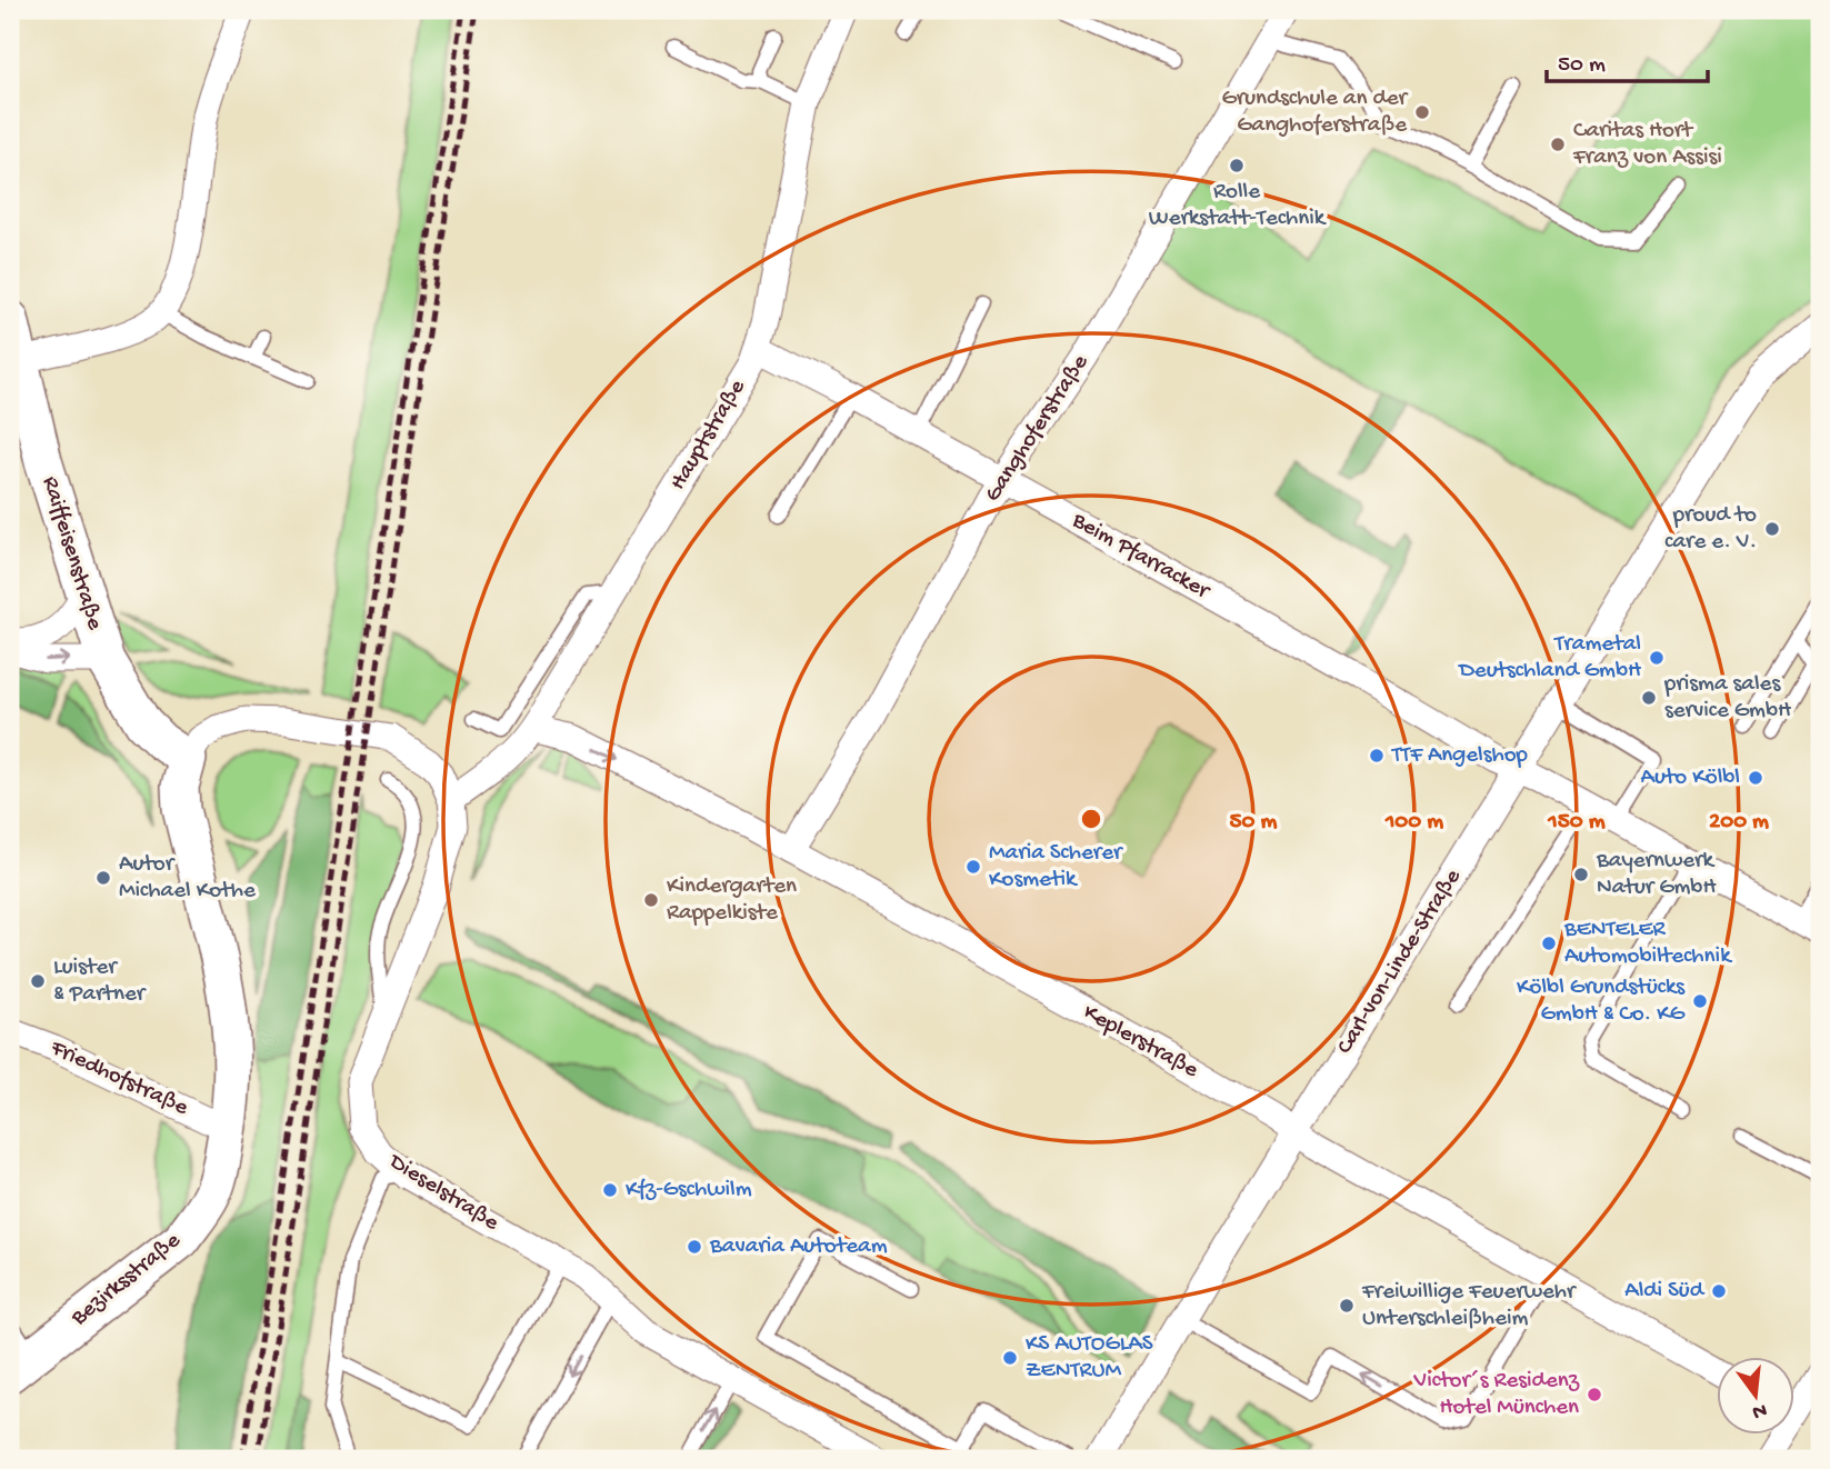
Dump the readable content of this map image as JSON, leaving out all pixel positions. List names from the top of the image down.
{
  "streets": {
    "street": [
      "Ganghoferstraße",
      "Hauptstraße",
      "Raiffeisenstraße",
      "Beim Pfarracker",
      "Carl-von-Linde-Straße",
      "Keplerstraße",
      "Friedhofstraße",
      "Dieselstraße",
      "Bezirksstraße"
    ]
  },
  "crossings": [
    ["Ganghoferstraße", "Beim Pfarracker"],
    ["Ganghoferstraße", "Keplerstraße"],
    ["Hauptstraße", "Beim Pfarracker"],
    ["Hauptstraße", "Keplerstraße"],
    ["Hauptstraße", "Dieselstraße"],
    ["Beim Pfarracker", "Carl-von-Linde-Straße"],
    ["Carl-von-Linde-Straße", "Keplerstraße"],
    ["Friedhofstraße", "Bezirksstraße"]
  ],
  "places": [
    "Grundschule an der Ganghoferstraße",
    "Caritas Hort Franz von Assisi",
    "Rolle Werkstatt-Technik",
    "proud to care e. V.",
    "Trametal Deutschland GmbH",
    "prisma sales service GmbH",
    "TTF Angelshop",
    "Auto Kölbl",
    "Maria Scherer Kosmetik",
    "Bayernwerk Natur GmbH",
    "Autor Michael Kothe",
    "Kindergarten Rappelkiste",
    "BENTELER Automobiltechnik",
    "Luister & Partner",
    "Kölbl Grundstücks GmbH & Co. KG",
    "Kfz-Gschwilm",
    "Bavaria Autoteam",
    "Aldi Süd",
    "Freiwillige Feuerwehr Unterschleißheim",
    "KS AUTOGLAS ZENTRUM",
    "Victor´s Residenz Hotel München"
  ],
  "scale_bar": "50 m",
  "north": "bottom",
  "rings": [
    "50 m",
    "100 m",
    "150 m",
    "200 m"
  ]
}
